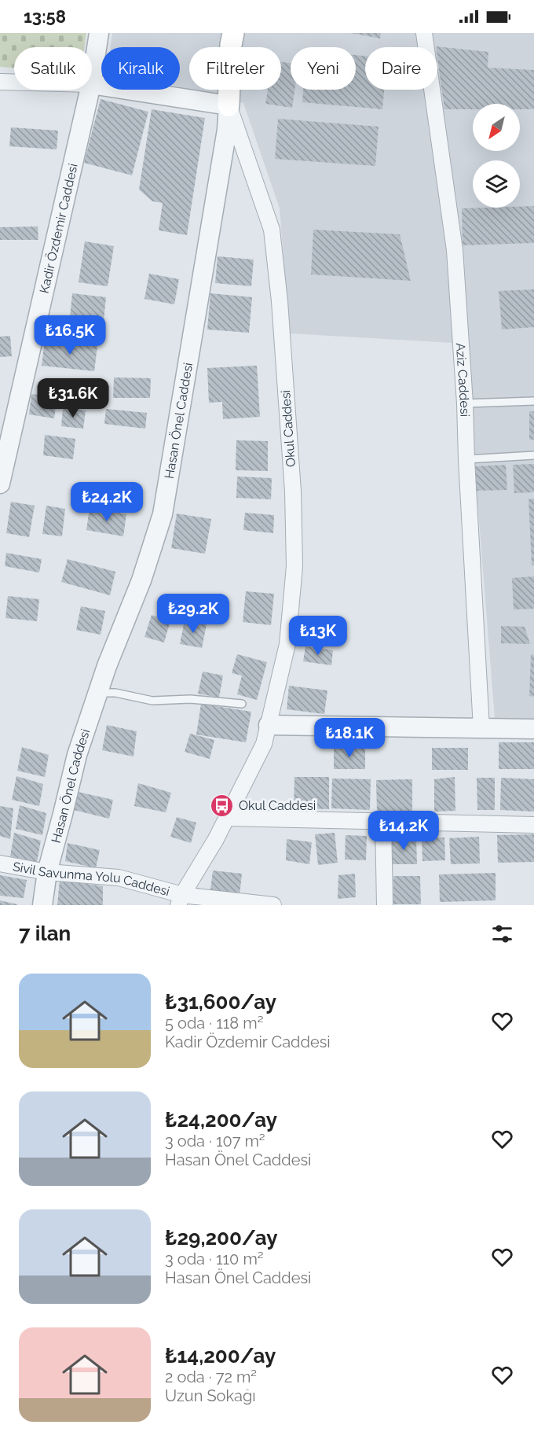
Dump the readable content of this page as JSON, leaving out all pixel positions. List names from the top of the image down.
{
  "streets": {
    "main road": ["Hasan Önel Caddesi"],
    "street": [
      "Kadir Özdemir Caddesi",
      "Aziz Caddesi",
      "Okul Caddesi",
      "Sivil Savunma Yolu Caddesi"
    ]
  },
  "crossings": [
    ["Hasan Önel Caddesi", "Okul Caddesi"],
    ["Hasan Önel Caddesi", "Sivil Savunma Yolu Caddesi"],
    ["Okul Caddesi", "Sivil Savunma Yolu Caddesi"]
  ],
  "places": {
    "bus stop": ["Okul Caddesi"]
  },
  "north": "bottom left",
  "page": {
    "status": "13:58",
    "chip": [
      "Satılık",
      "Kiralık",
      "Filtreler",
      "Yeni",
      "Daire"
    ],
    "price": [
      "₺16.5K",
      "₺31.6K",
      "₺24.2K",
      "₺29.2K",
      "₺13K",
      "₺18.1K",
      "₺14.2K"
    ],
    "heading": "7 ilan",
    "list": [
      {
        "name": "₺31,600/ay",
        "note": "5 oda · 118 m² · Kadir Özdemir Caddesi"
      },
      {
        "name": "₺24,200/ay",
        "note": "3 oda · 107 m² · Hasan Önel Caddesi"
      },
      {
        "name": "₺29,200/ay",
        "note": "3 oda · 110 m² · Hasan Önel Caddesi"
      },
      {
        "name": "₺14,200/ay",
        "note": "2 oda · 72 m² · Uzun Sokağı"
      }
    ]
  }
}
